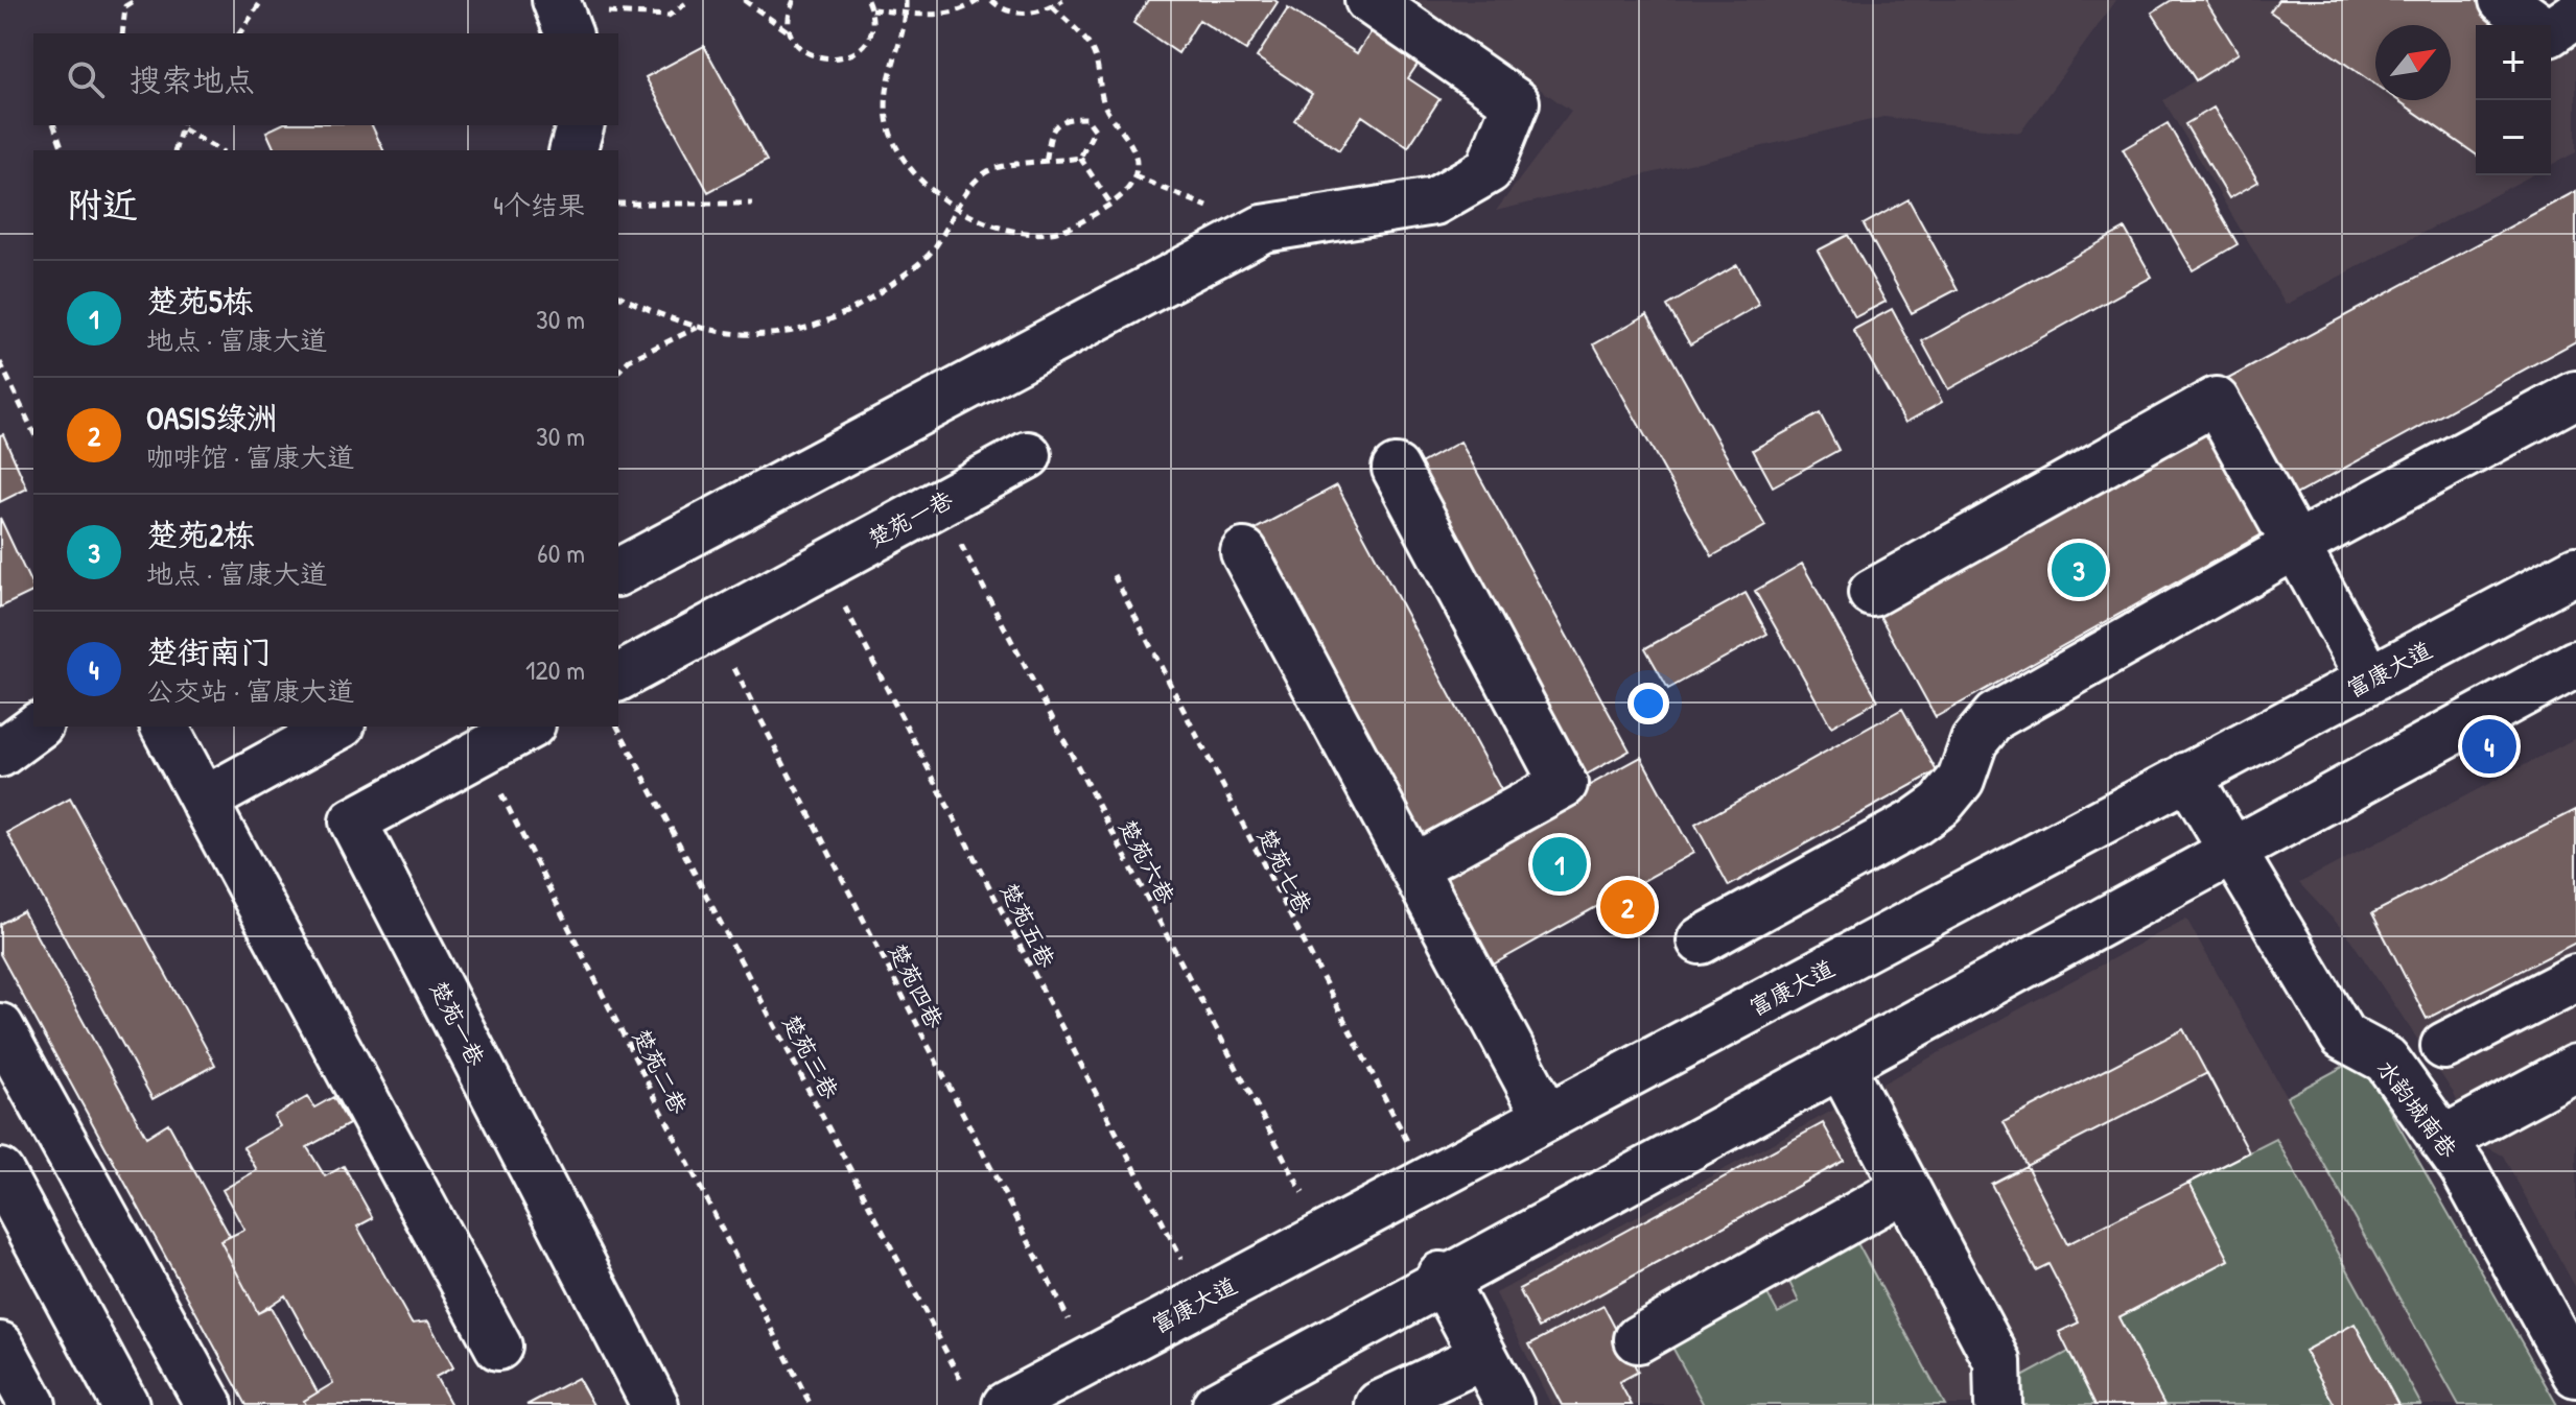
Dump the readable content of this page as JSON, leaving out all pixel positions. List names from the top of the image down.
{
  "streets": {
    "street": ["楚苑一巷", "富康大道", "水韵城南巷"],
    "path": [
      "楚苑六巷",
      "楚苑七巷",
      "楚苑五巷",
      "楚苑四巷",
      "楚苑三巷",
      "楚苑二巷"
    ]
  },
  "crossings": [
    ["楚苑一巷", "楚苑六巷"],
    ["楚苑一巷", "楚苑五巷"],
    ["楚苑一巷", "楚苑四巷"],
    ["楚苑一巷", "楚苑二巷"],
    ["富康大道", "楚苑六巷"],
    ["富康大道", "楚苑七巷"],
    ["富康大道", "楚苑五巷"],
    ["富康大道", "楚苑四巷"],
    ["富康大道", "楚苑三巷"],
    ["富康大道", "水韵城南巷"]
  ],
  "north": "top right",
  "page": {
    "map_buttons": ["+", "−"],
    "search": "搜索地点",
    "heading": ["附近", "4个结果"],
    "list": [
      {
        "mark": "1",
        "name": "楚苑5栋",
        "note": "地点 · 富康大道",
        "value": "30 m"
      },
      {
        "mark": "2",
        "name": "OASIS绿洲",
        "note": "咖啡馆 · 富康大道",
        "value": "30 m"
      },
      {
        "mark": "3",
        "name": "楚苑2栋",
        "note": "地点 · 富康大道",
        "value": "60 m"
      },
      {
        "mark": "4",
        "name": "楚街南门",
        "note": "公交站 · 富康大道",
        "value": "120 m"
      }
    ],
    "pins": [
      "3",
      "4",
      "1",
      "2"
    ]
  }
}
